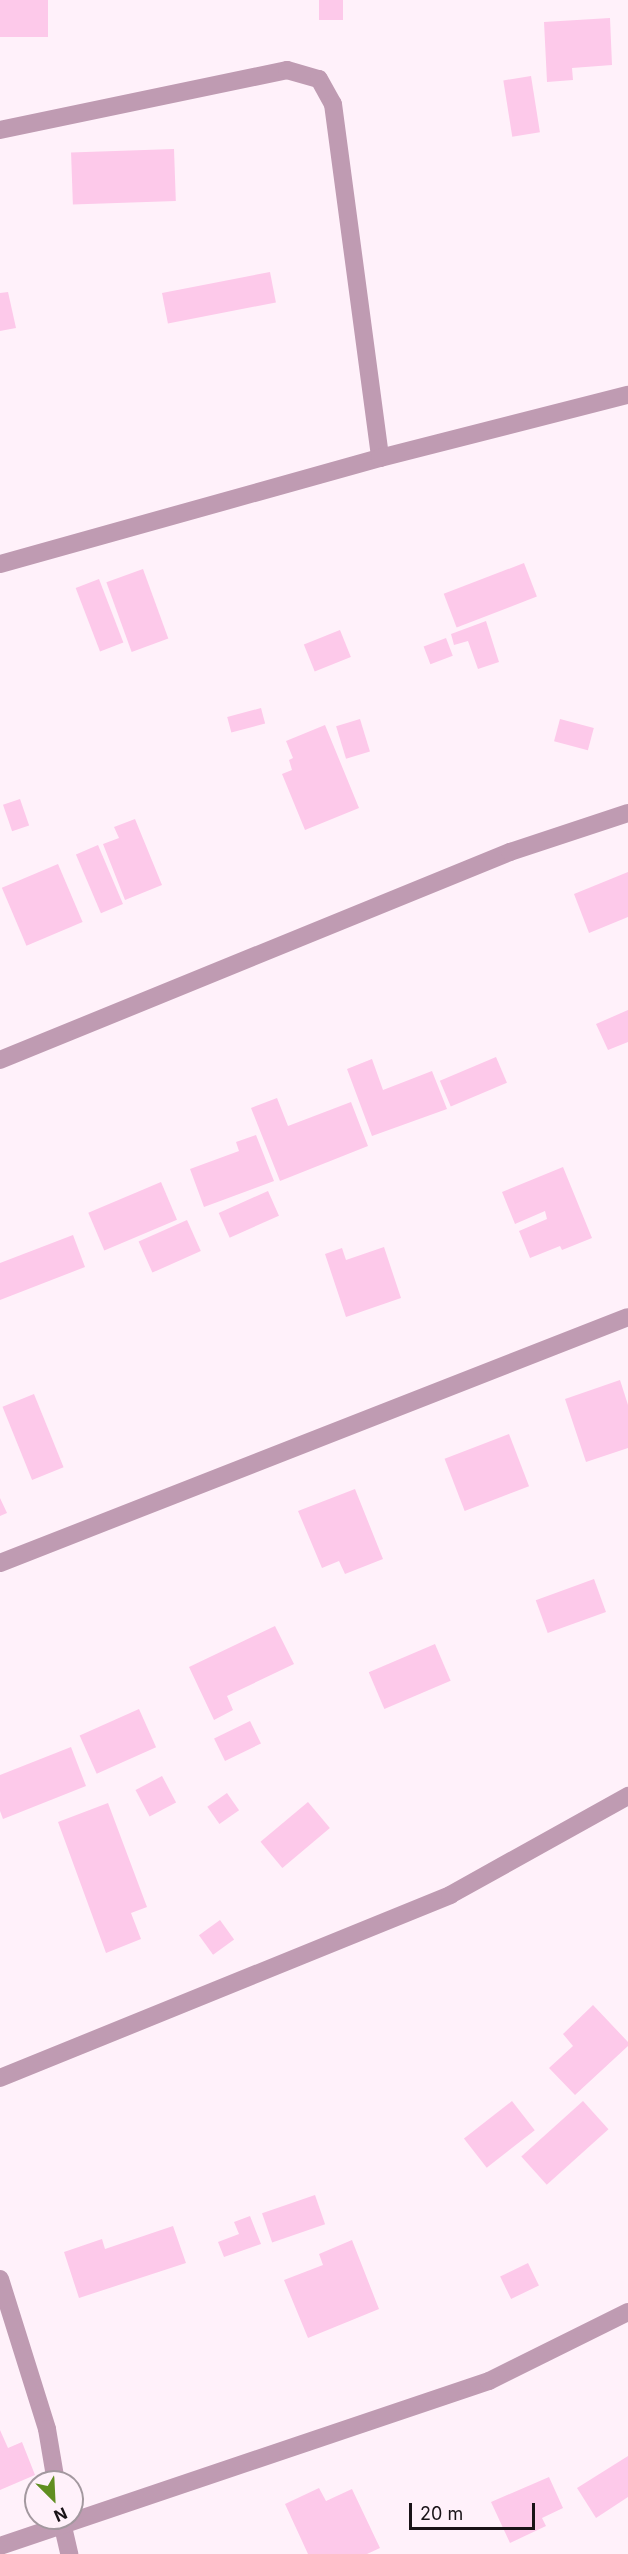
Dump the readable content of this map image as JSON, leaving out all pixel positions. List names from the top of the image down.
{
  "scale_bar": "20 m",
  "north": "bottom right"
}
